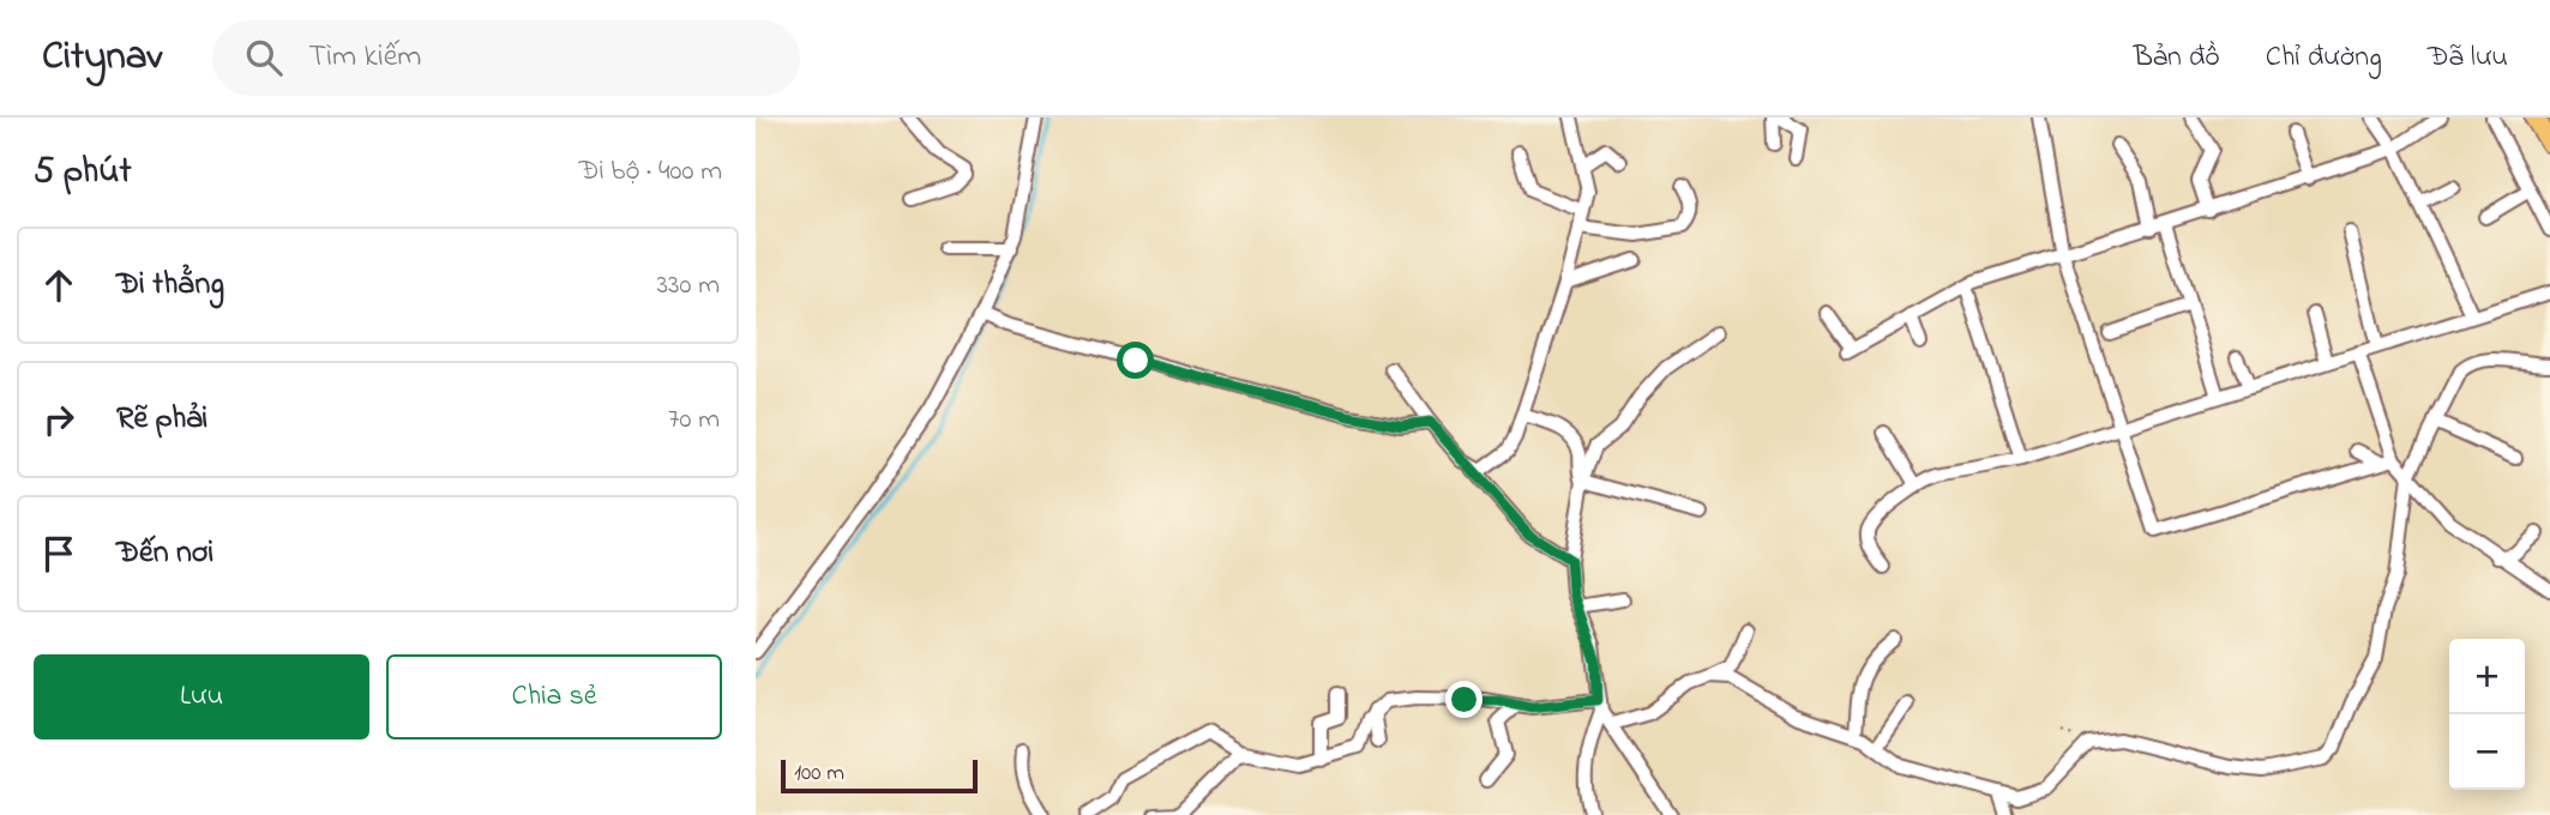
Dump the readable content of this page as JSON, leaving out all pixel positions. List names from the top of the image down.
{
  "scale_bar": "100 m",
  "page": {
    "header": "Citynav",
    "search": "Tìm kiếm",
    "nav": ["Bản đồ", "Chỉ đường", "Đã lưu"],
    "heading": ["5 phút", "Đi bộ · 400 m"],
    "list": [
      ["Đi thẳng", "330 m"],
      ["Rẽ phải", "70 m"],
      "Đến nơi"
    ],
    "buttons": ["Lưu", "Chia sẻ"],
    "map_buttons": ["+", "−"],
    "scale": "100 m"
  }
}
